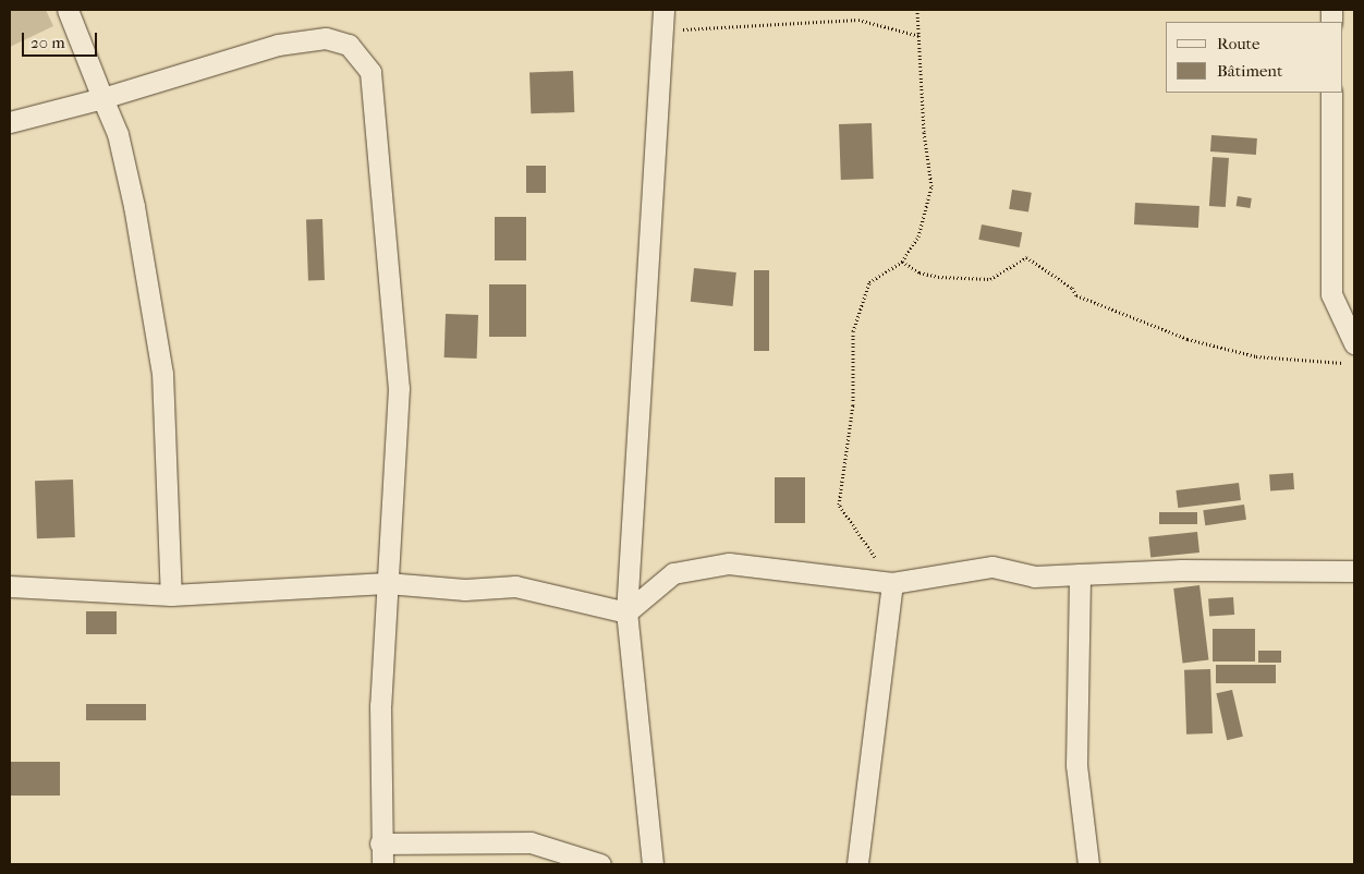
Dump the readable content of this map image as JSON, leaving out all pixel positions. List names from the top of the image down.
{
  "legend": ["Route", "Bâtiment"],
  "scale_bar": "20 m"
}
